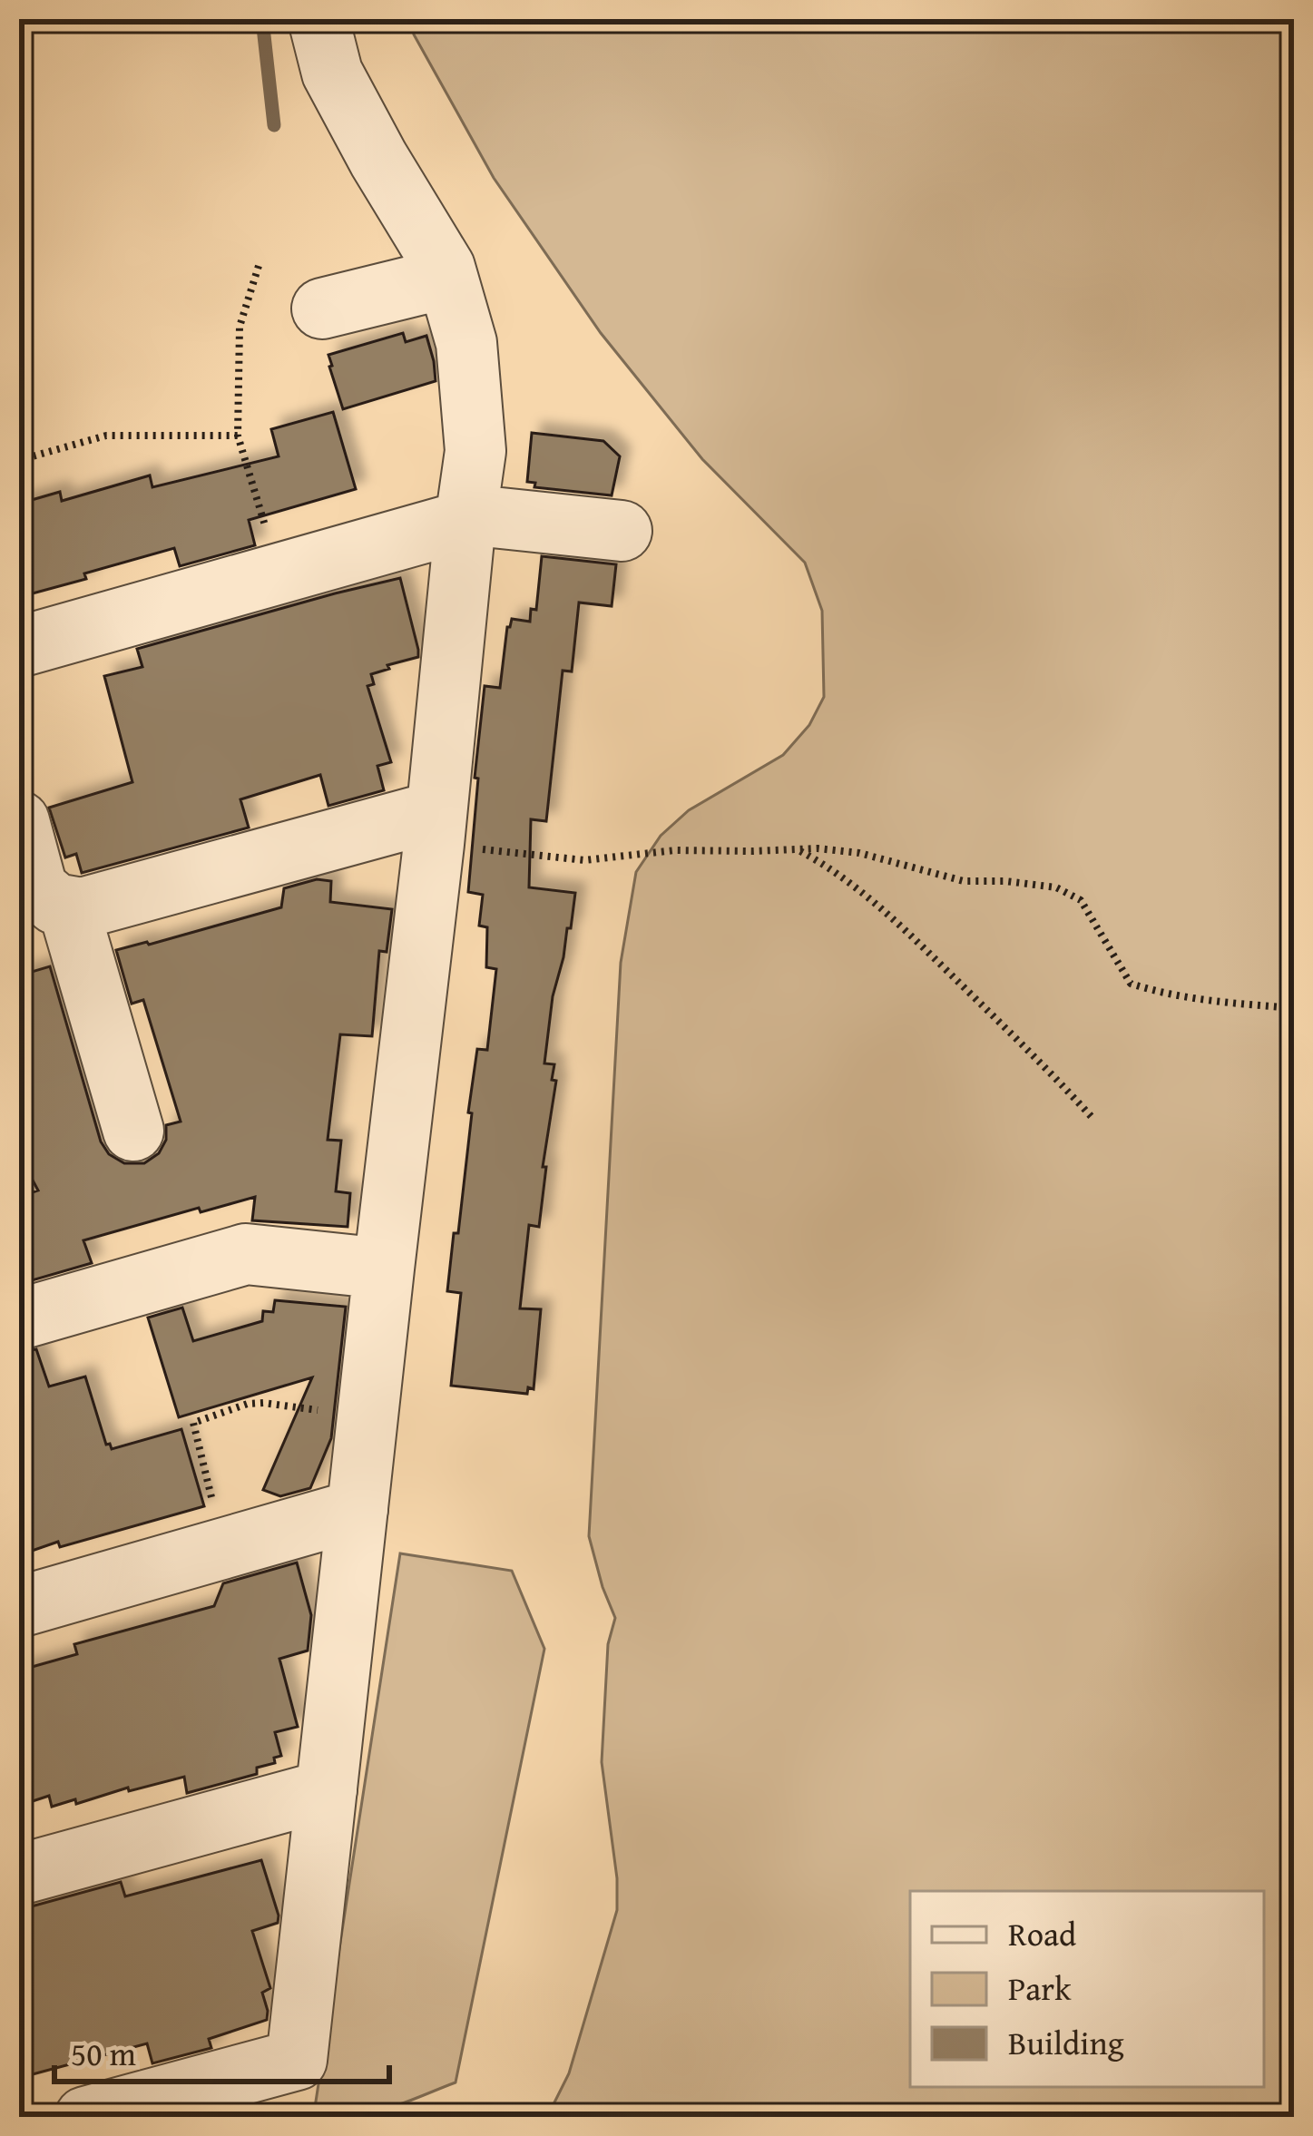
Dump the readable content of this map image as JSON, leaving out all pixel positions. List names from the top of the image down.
{
  "legend": ["Road", "Park", "Building"],
  "scale_bar": "50 m"
}
